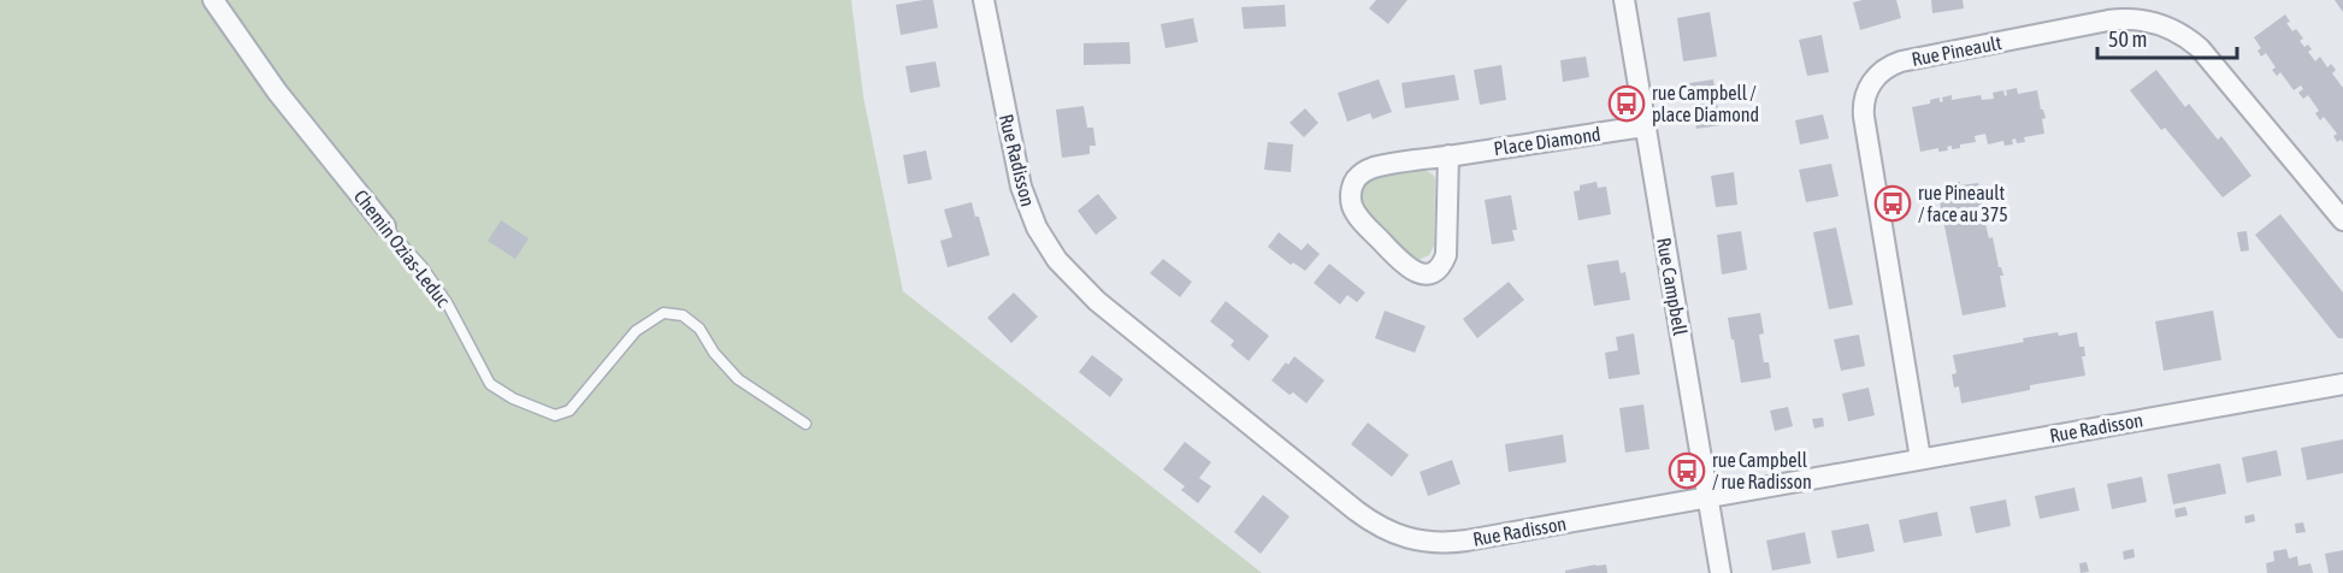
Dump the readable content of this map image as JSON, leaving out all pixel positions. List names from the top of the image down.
{
  "streets": {
    "street": [
      "Rue Pineault",
      "Place Diamond",
      "Rue Radisson",
      "Chemin Ozias-Leduc",
      "Rue Campbell"
    ]
  },
  "crossings": [
    ["Rue Pineault", "Rue Radisson"],
    ["Place Diamond", "Rue Campbell"],
    ["Rue Radisson", "Rue Campbell"]
  ],
  "places": {
    "bus stop": ["rue Campbell / place Diamond", "rue Pineault / face au 375", "rue Campbell / rue Radisson"]
  },
  "scale_bar": "50 m"
}
